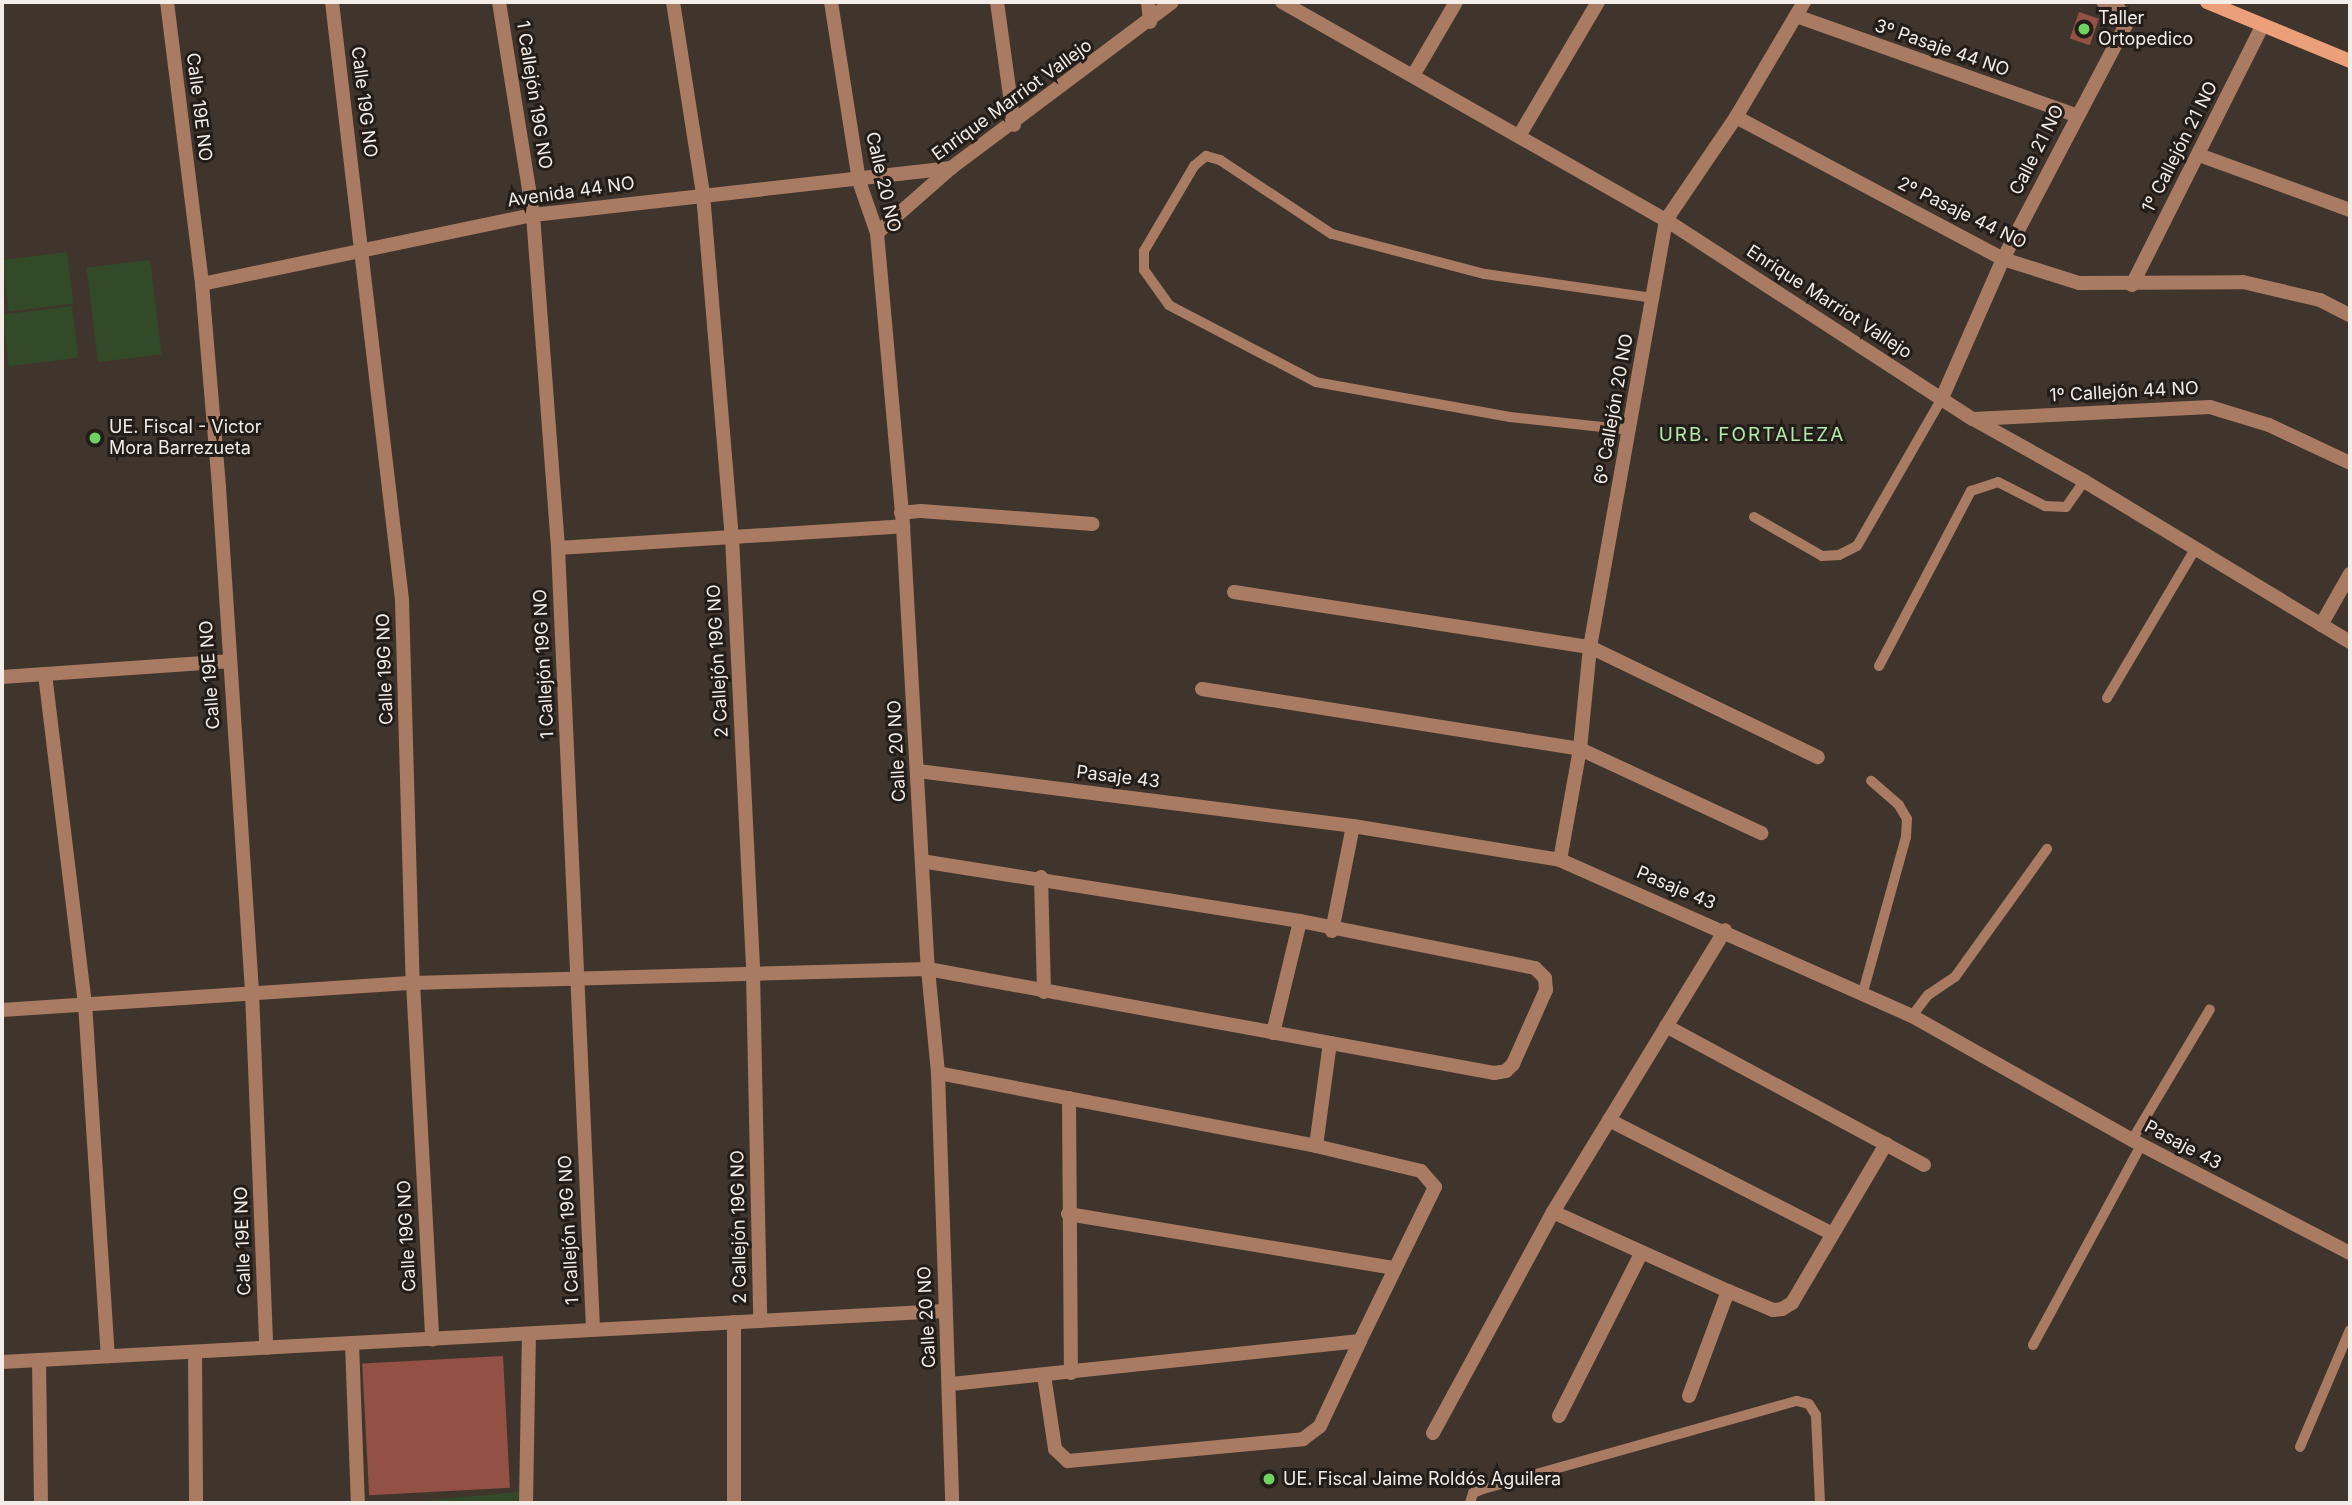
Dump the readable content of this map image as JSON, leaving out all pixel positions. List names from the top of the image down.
{
  "streets": {
    "street": [
      "3º Pasaje 44 NO",
      "1 Callejón 19G NO",
      "Enrique Marriot Vallejo",
      "Calle 19G NO",
      "Calle 19E NO",
      "1º Callejón 21 NO",
      "Calle 21 NO",
      "Calle 20 NO",
      "Avenida 44 NO",
      "2º Pasaje 44 NO",
      "1º Callejón 44 NO",
      "6º Callejón 20 NO",
      "2 Callejón 19G NO",
      "Pasaje 43"
    ]
  },
  "crossings": [
    ["3º Pasaje 44 NO", "Calle 21 NO"],
    ["3º Pasaje 44 NO", "6º Callejón 20 NO"],
    ["1 Callejón 19G NO", "Avenida 44 NO"],
    ["Enrique Marriot Vallejo", "Calle 21 NO"],
    ["Enrique Marriot Vallejo", "Calle 20 NO"],
    ["Enrique Marriot Vallejo", "Avenida 44 NO"],
    ["Enrique Marriot Vallejo", "1º Callejón 44 NO"],
    ["Enrique Marriot Vallejo", "6º Callejón 20 NO"],
    ["Calle 19G NO", "Avenida 44 NO"],
    ["Calle 19E NO", "Avenida 44 NO"],
    ["1º Callejón 21 NO", "2º Pasaje 44 NO"],
    ["Calle 21 NO", "2º Pasaje 44 NO"],
    ["Calle 20 NO", "Avenida 44 NO"],
    ["Calle 20 NO", "Pasaje 43"],
    ["Avenida 44 NO", "2 Callejón 19G NO"],
    ["2º Pasaje 44 NO", "6º Callejón 20 NO"],
    ["6º Callejón 20 NO", "Pasaje 43"]
  ],
  "districts": ["URB. FORTALEZA"],
  "places": ["Taller Ortopedico", "UE. Fiscal - Victor Mora Barrezueta", "UE. Fiscal Jaime Roldós Aguilera"]
}
